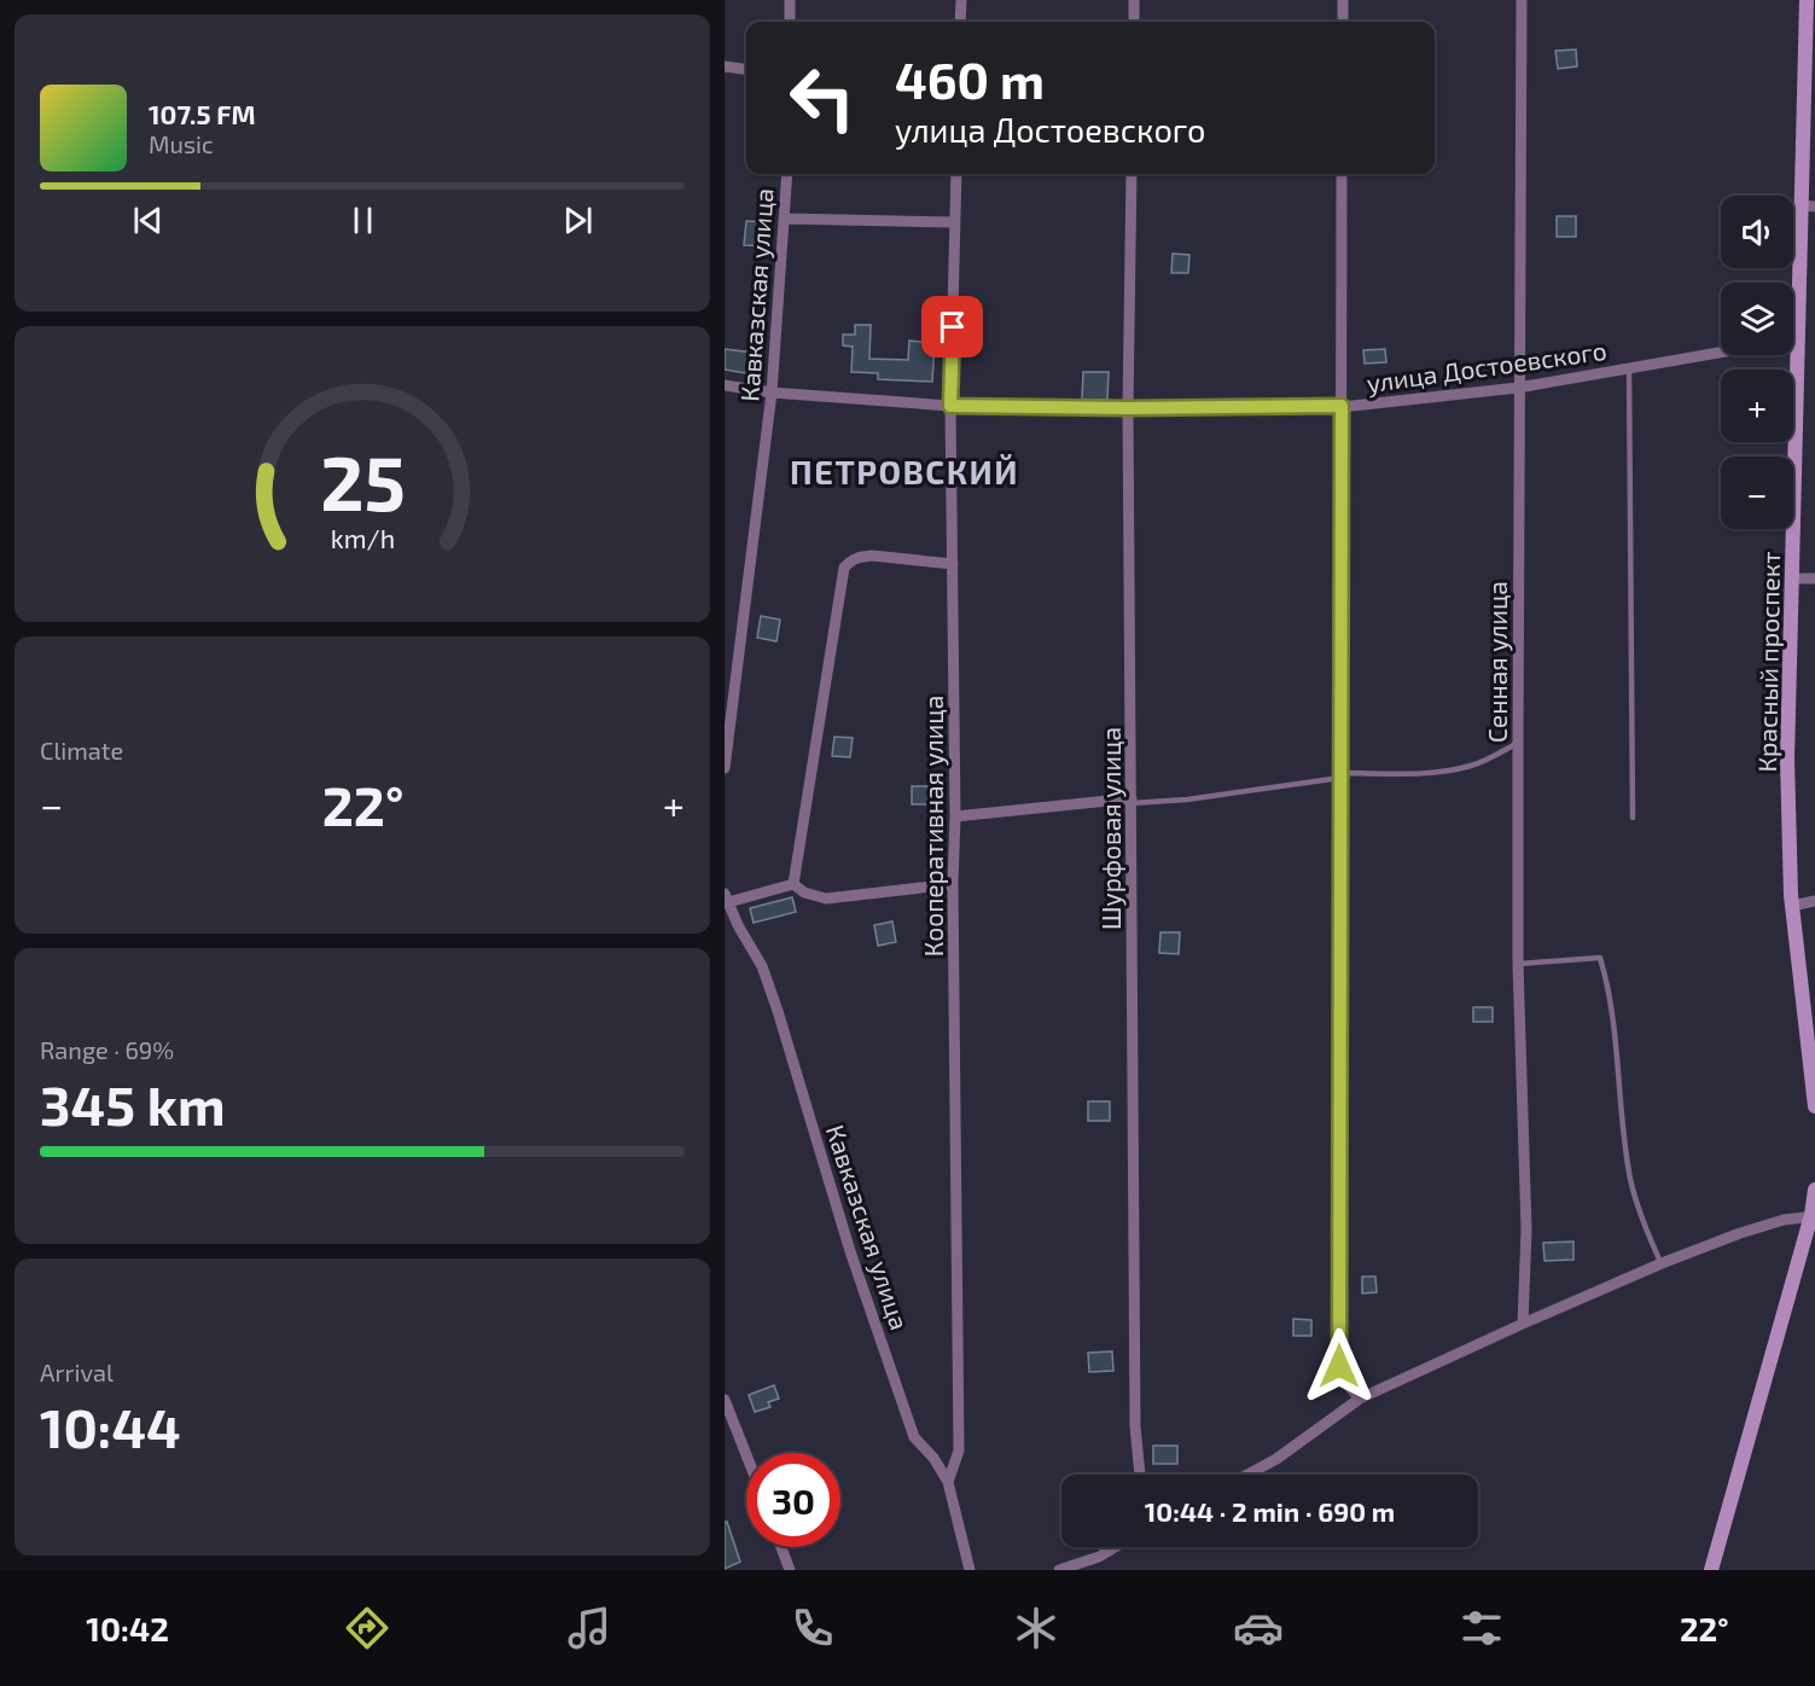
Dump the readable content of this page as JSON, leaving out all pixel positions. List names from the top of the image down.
{
  "streets": {
    "street": [
      "Кавказская улица",
      "улица Достоевского",
      "Сенная улица",
      "Красный проспект",
      "Кооперативная улица",
      "Шурфовая улица"
    ]
  },
  "crossings": [
    ["Кавказская улица", "улица Достоевского"],
    ["Кавказская улица", "Кооперативная улица"],
    ["улица Достоевского", "Сенная улица"],
    ["улица Достоевского", "Кооперативная улица"],
    ["улица Достоевского", "Шурфовая улица"]
  ],
  "districts": ["ПЕТРОВСКИЙ"],
  "page": {
    "turn": ["460 m", "улица Достоевского"],
    "song": ["107.5 FM", "Music"],
    "map_buttons": ["+", "−"],
    "tile": [
      "Climate",
      ["Range · 69%", "345 km"],
      ["Arrival", "10:44"]
    ],
    "heat": ["−", "22°", "+"],
    "limit": "30",
    "trip": "10:44 · 2 min · 690 m",
    "tabs": ["10:42", "22°"],
    "gauge": ["25", "km/h"]
  }
}
